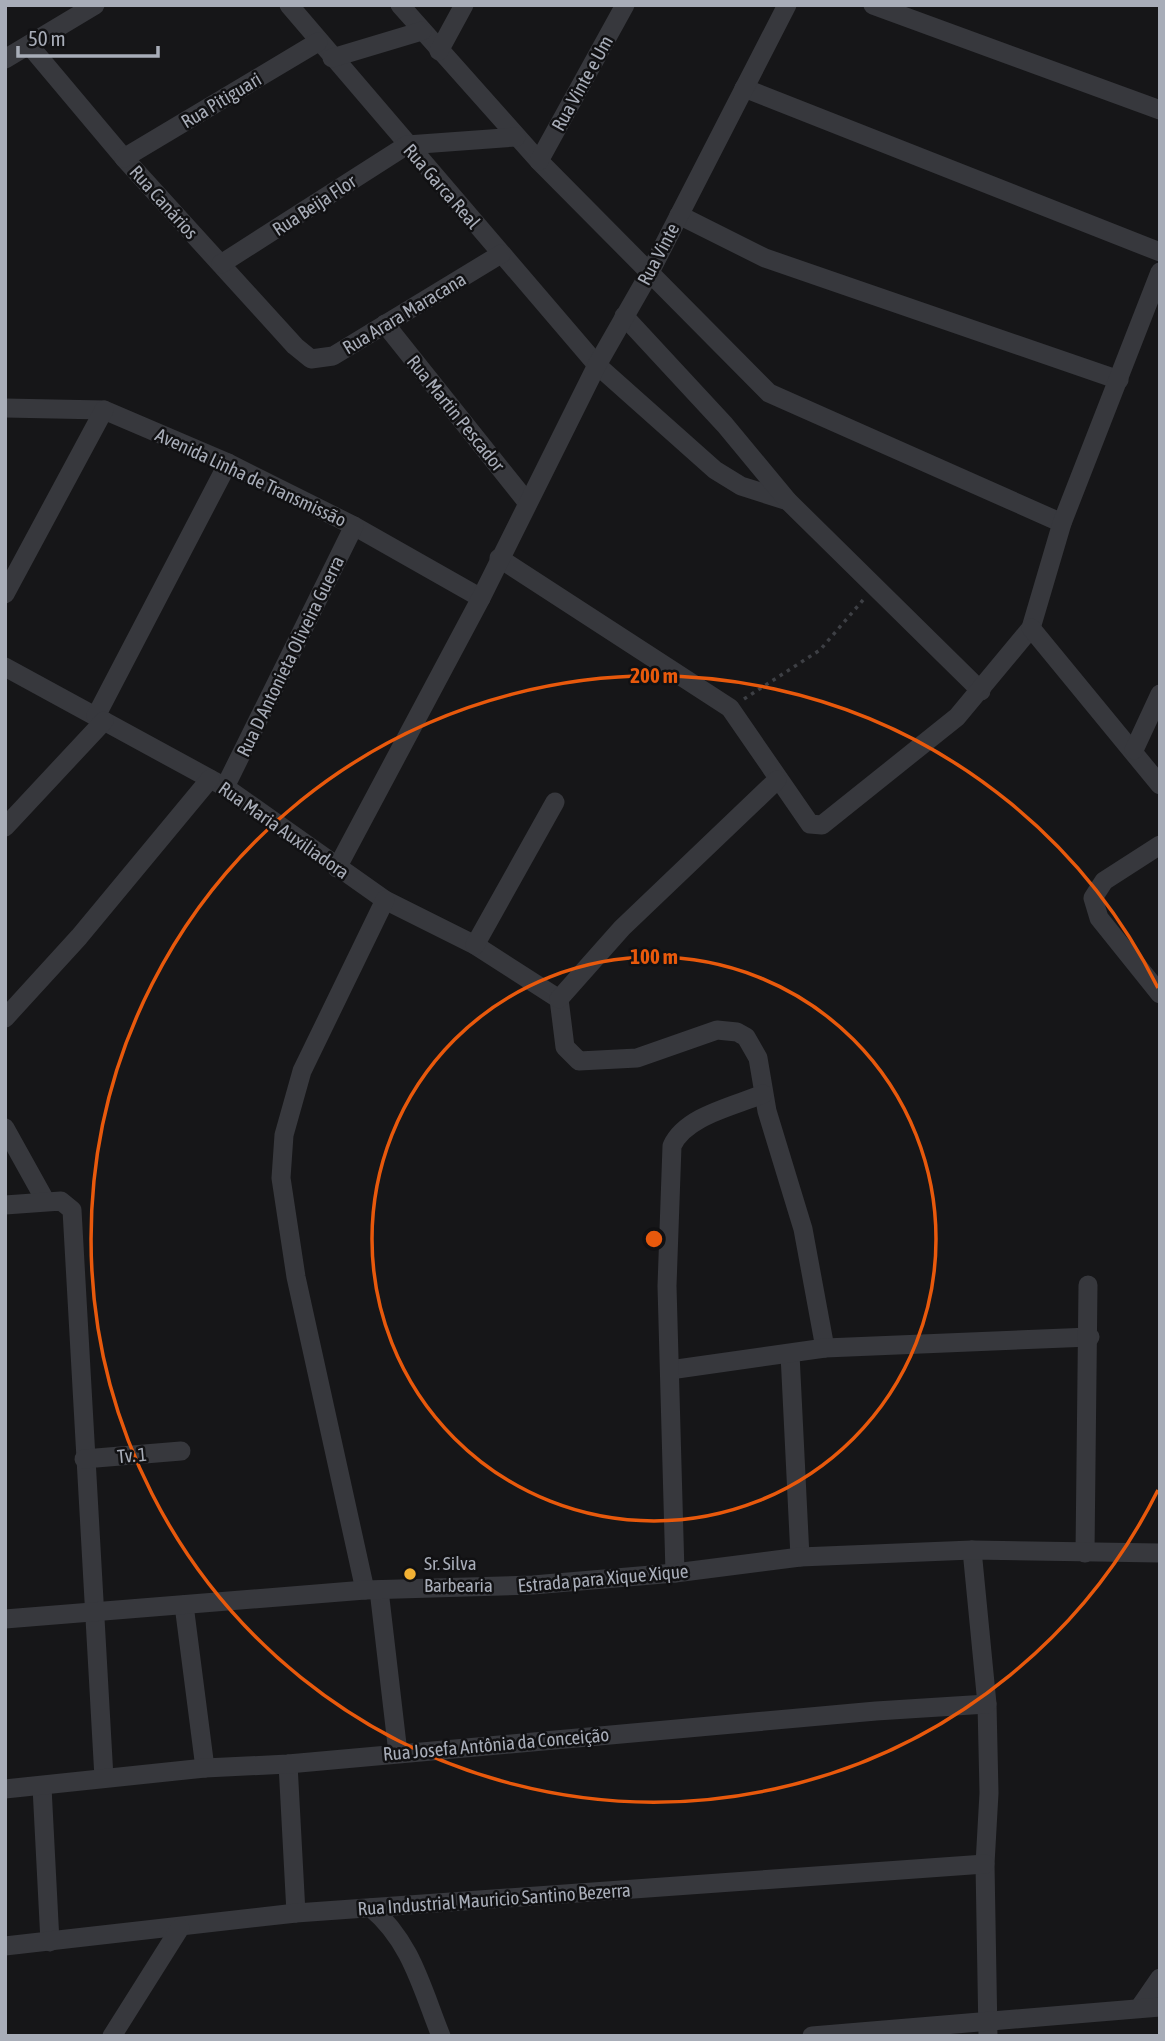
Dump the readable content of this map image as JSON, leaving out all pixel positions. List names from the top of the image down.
{
  "streets": {
    "street": [
      "Rua Vinte e Um",
      "Rua Pitiguari",
      "Rua Garca Real",
      "Rua Canários",
      "Rua Beija Flor",
      "Rua Vinte",
      "Rua Arara Maracana",
      "Rua Martin Pescador",
      "Avenida Linha de Transmissão",
      "Rua D Antonieta Oliveira Guerra",
      "Rua Maria Auxiliadora",
      "Tv. 1",
      "Estrada para Xique Xique",
      "Rua Josefa Antônia da Conceição",
      "Rua Industrial Mauricio Santino Bezerra"
    ]
  },
  "crossings": [
    ["Rua Pitiguari", "Rua Garca Real"],
    ["Rua Pitiguari", "Rua Canários"],
    ["Rua Garca Real", "Rua Beija Flor"],
    ["Rua Garca Real", "Rua Vinte"],
    ["Rua Garca Real", "Rua Arara Maracana"],
    ["Rua Canários", "Rua Beija Flor"],
    ["Rua Canários", "Rua Arara Maracana"],
    ["Rua Vinte", "Rua Martin Pescador"],
    ["Rua Vinte", "Avenida Linha de Transmissão"],
    ["Rua Vinte", "Rua Maria Auxiliadora"],
    ["Rua Arara Maracana", "Rua Martin Pescador"],
    ["Avenida Linha de Transmissão", "Rua D Antonieta Oliveira Guerra"],
    ["Rua D Antonieta Oliveira Guerra", "Rua Maria Auxiliadora"]
  ],
  "places": ["Sr. Silva Barbearia"],
  "scale_bar": "50 m",
  "rings": ["200 m", "100 m"]
}
